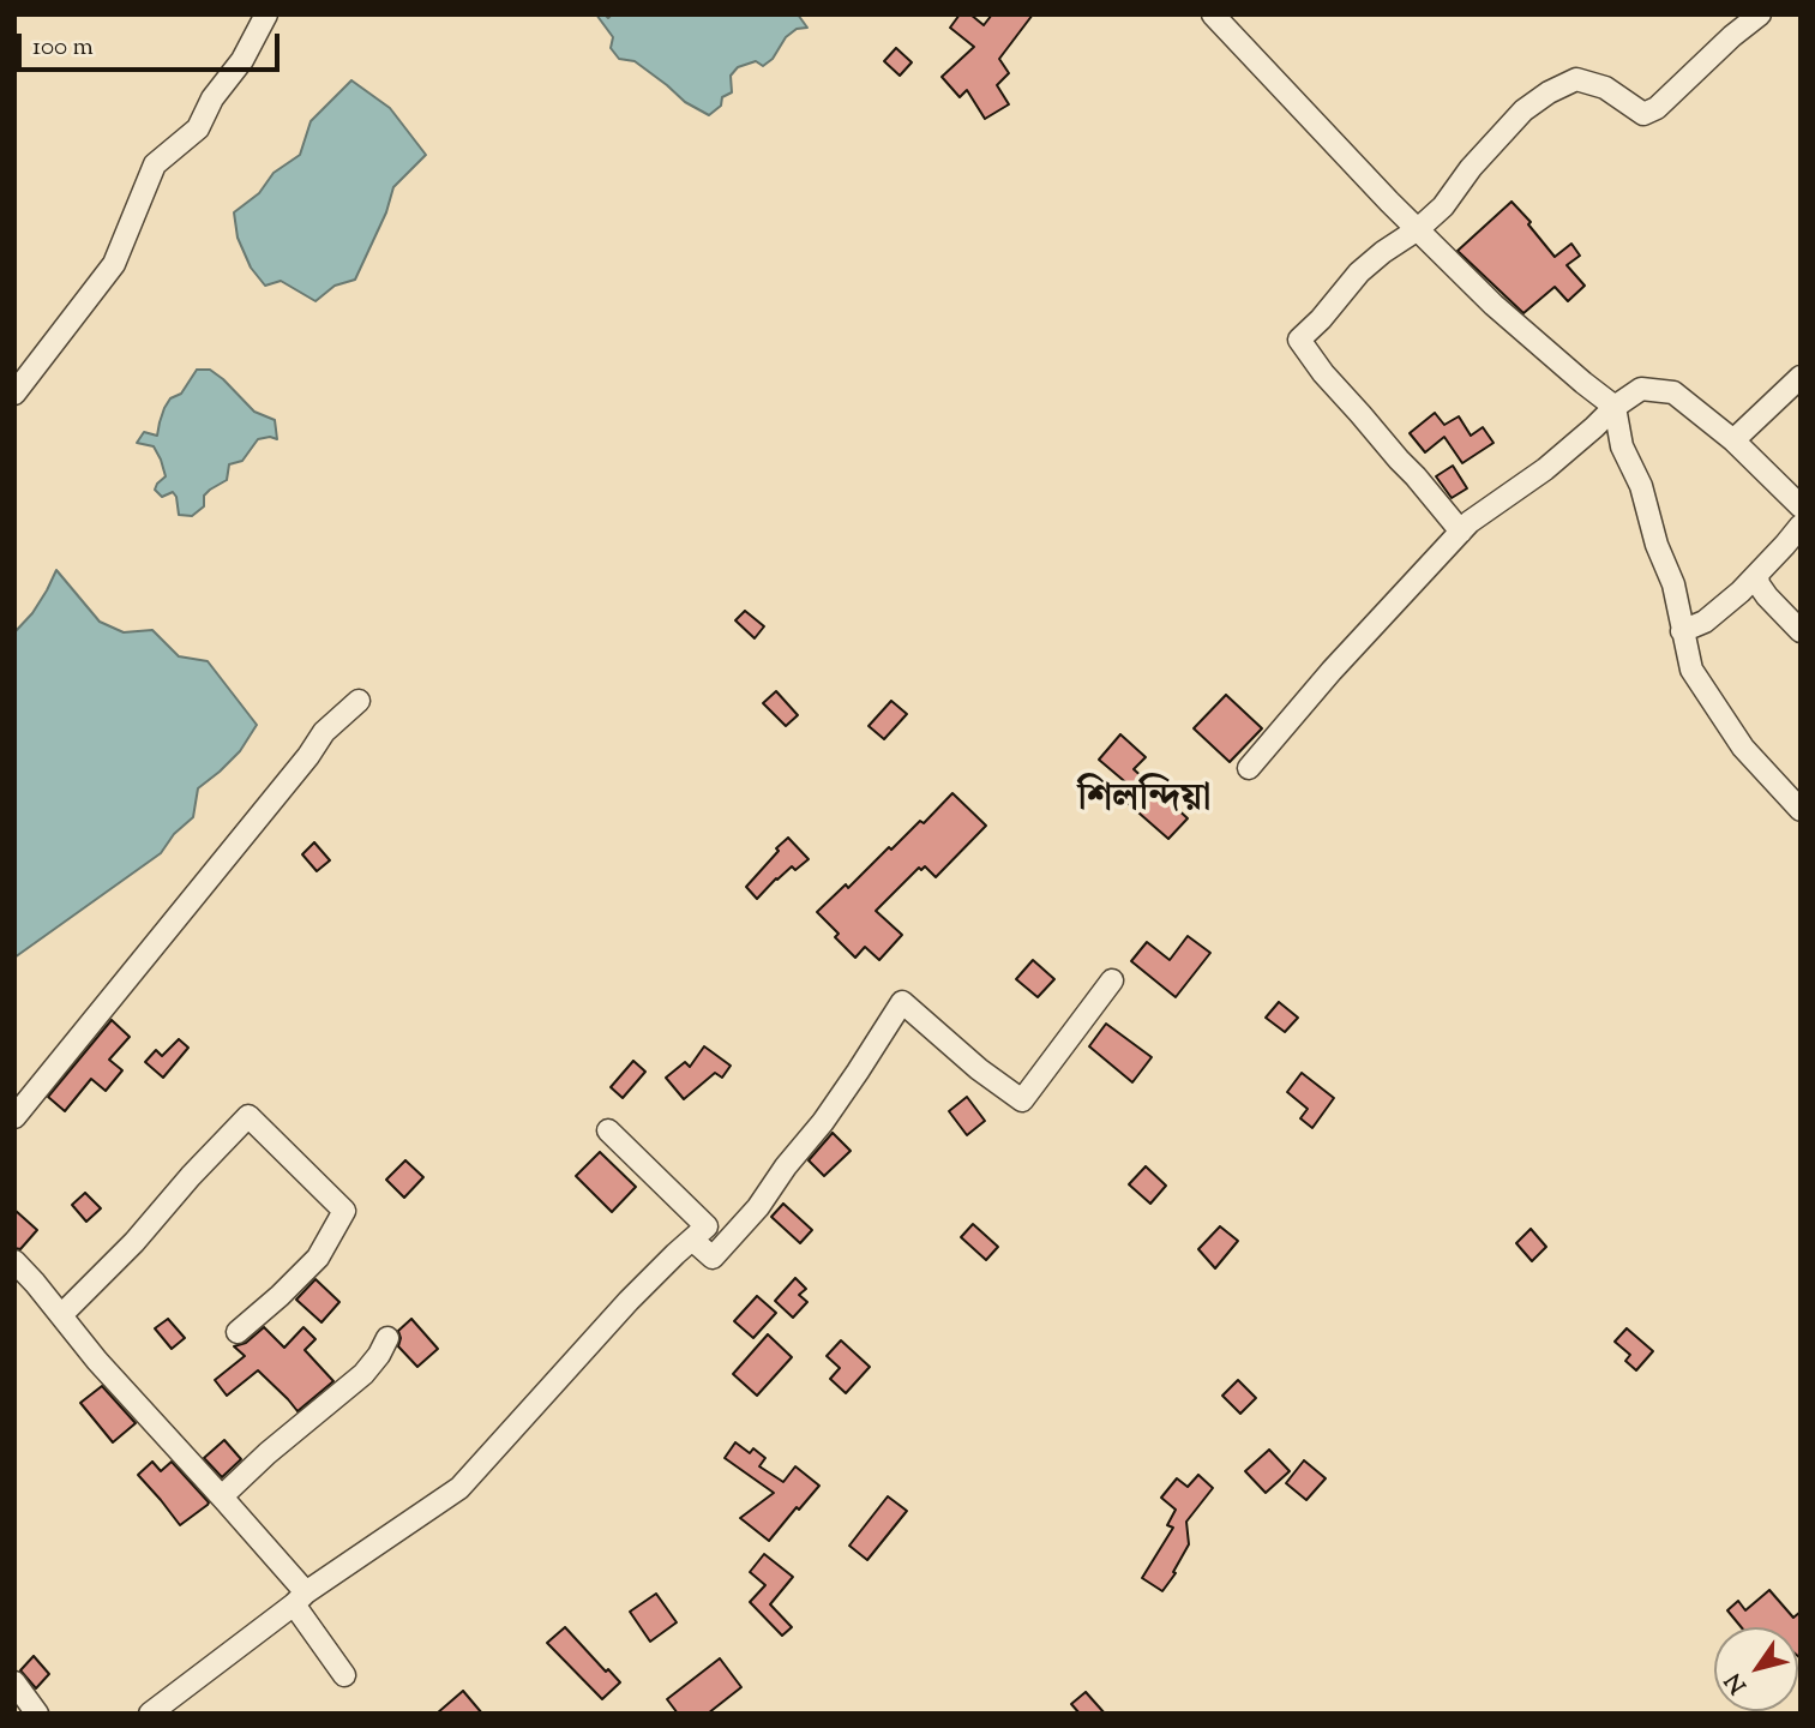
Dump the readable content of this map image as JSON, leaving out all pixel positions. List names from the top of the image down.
{
  "districts": ["শিলন্দিয়া"],
  "scale_bar": "100 m",
  "north": "bottom left"
}
